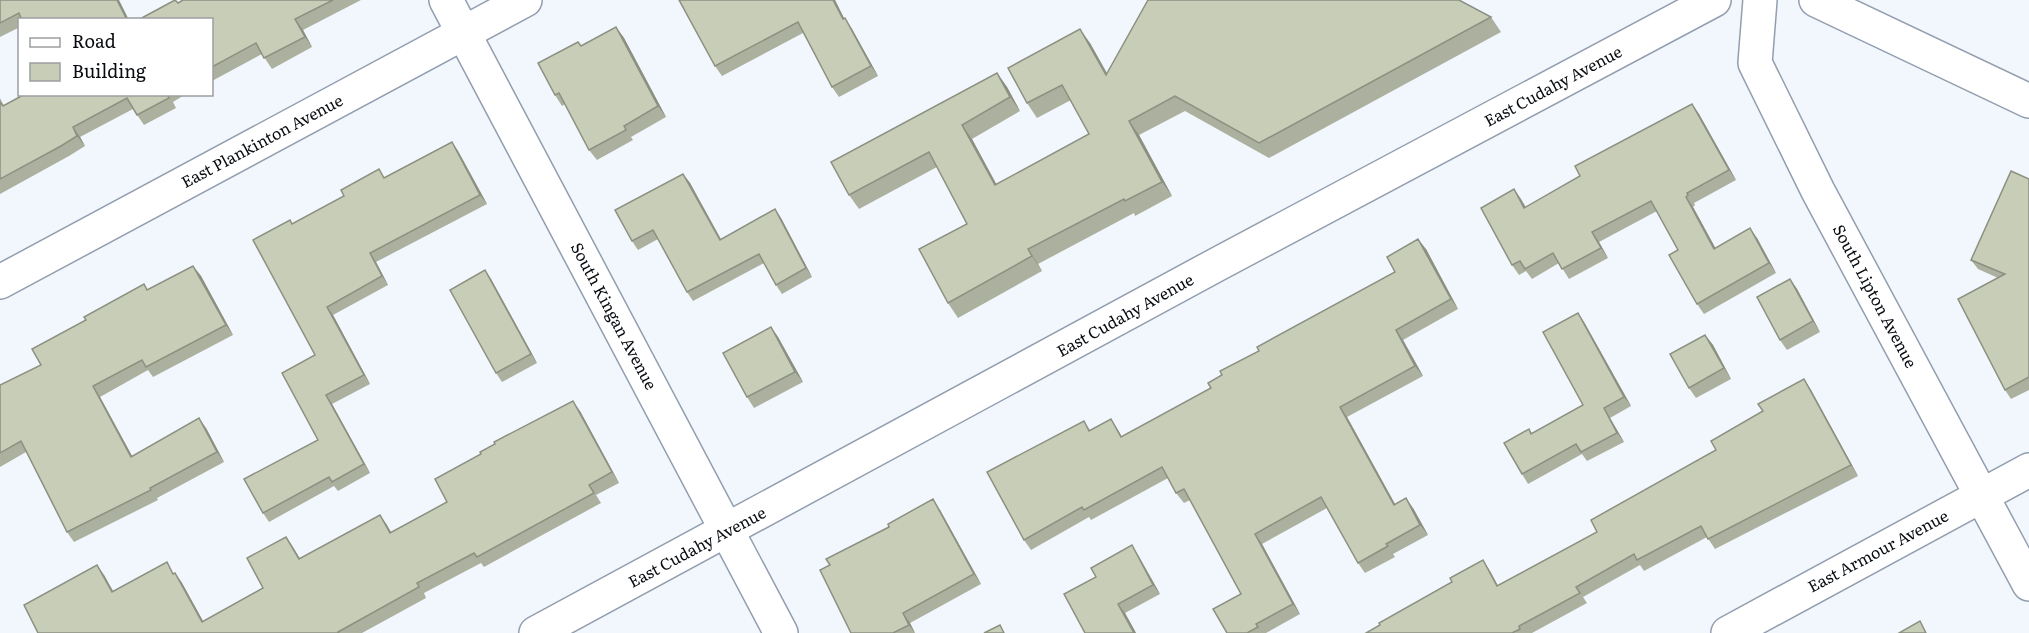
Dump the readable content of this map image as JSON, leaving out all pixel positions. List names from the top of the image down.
{
  "streets": {
    "street": [
      "East Cudahy Avenue",
      "East Plankinton Avenue",
      "South Lipton Avenue",
      "South Kingan Avenue",
      "East Armour Avenue"
    ]
  },
  "crossings": [
    ["East Cudahy Avenue", "South Kingan Avenue"],
    ["East Plankinton Avenue", "South Kingan Avenue"],
    ["South Lipton Avenue", "East Armour Avenue"]
  ],
  "legend": ["Road", "Building"]
}
